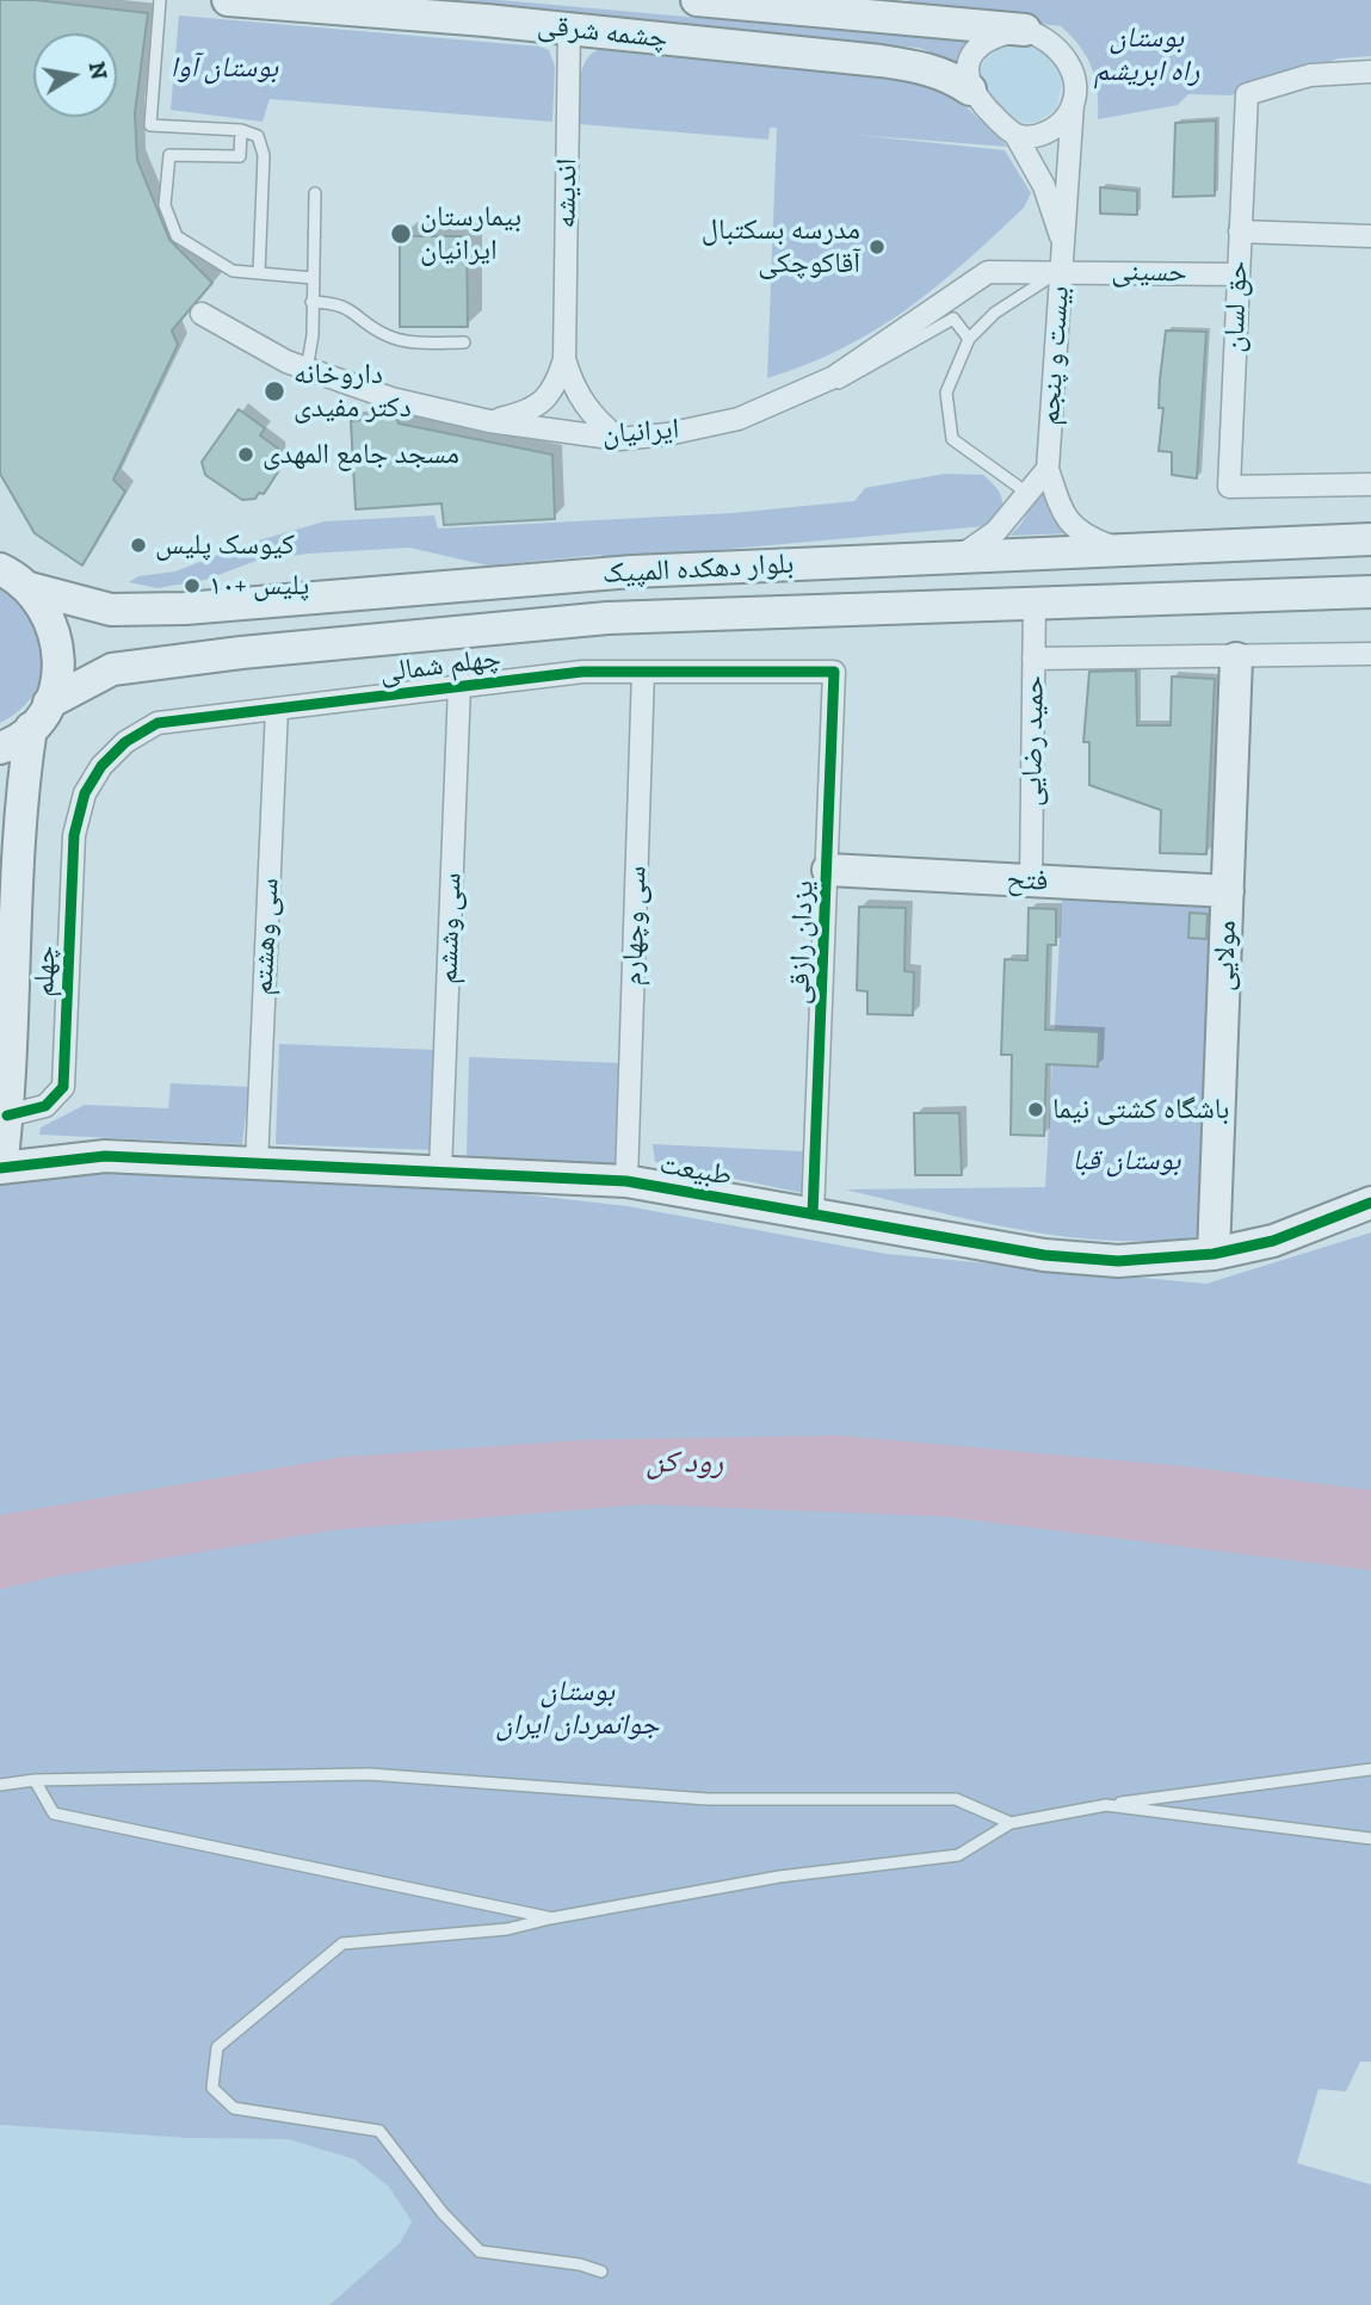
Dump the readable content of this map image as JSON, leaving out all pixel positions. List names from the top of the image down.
{
  "streets": {
    "street": [
      "چشمه شرقی",
      "اندیشه",
      "حسینی",
      "حق لسان",
      "بیست و پنجم",
      "ایرانیان",
      "بلوار دهکده المپیک",
      "چهلم شمالی",
      "حمید رضایی",
      "فتح",
      "سی وچهارم",
      "سی وششم",
      "سی وهشتم",
      "یزدان رازقی",
      "مولایی",
      "چهلم",
      "طبیعت"
    ]
  },
  "crossings": [
    ["چشمه شرقی", "اندیشه"],
    ["چشمه شرقی", "بیست و پنجم"],
    ["حسینی", "حق لسان"],
    ["حسینی", "بیست و پنجم"],
    ["حسینی", "ایرانیان"],
    ["بیست و پنجم", "ایرانیان"],
    ["بلوار دهکده المپیک", "حمید رضایی"],
    ["چهلم شمالی", "سی وچهارم"],
    ["چهلم شمالی", "سی وششم"],
    ["چهلم شمالی", "سی وهشتم"],
    ["چهلم شمالی", "یزدان رازقی"],
    ["چهلم شمالی", "چهلم"],
    ["حمید رضایی", "فتح"],
    ["فتح", "یزدان رازقی"],
    ["فتح", "مولایی"],
    ["سی وچهارم", "طبیعت"],
    ["سی وششم", "طبیعت"],
    ["سی وهشتم", "طبیعت"],
    ["یزدان رازقی", "طبیعت"],
    ["مولایی", "طبیعت"]
  ],
  "water": ["رود کن"],
  "parks": [
    "بوستان راه ابریشم",
    "بوستان آوا",
    "بوستان قبا",
    "بوستان جوانمردان ایران"
  ],
  "places": [
    "بیمارستان ایرانیان",
    "مدرسه بسکتبال آقاکوچکی",
    "داروخانه دکتر مفیدی",
    "مسجد جامع المهدی",
    "کیوسک پلیس",
    "پلیس +۱۰",
    "باشگاه کشتی نیما"
  ],
  "north": "right"
}
